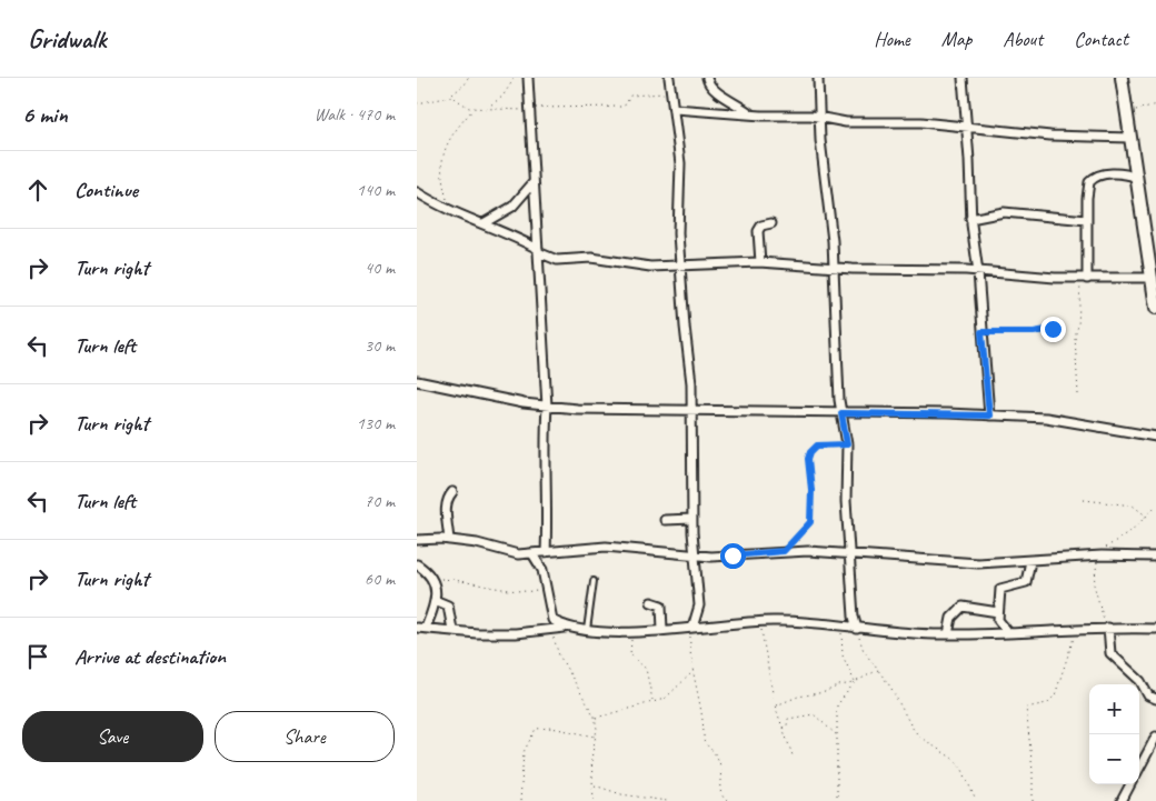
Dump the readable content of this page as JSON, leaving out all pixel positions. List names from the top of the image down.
{
  "page": {
    "header": "Gridwalk",
    "nav": [
      "Home",
      "Map",
      "About",
      "Contact"
    ],
    "heading": ["6 min", "Walk · 470 m"],
    "list": [
      ["Continue", "140 m"],
      ["Turn right", "40 m"],
      ["Turn left", "30 m"],
      ["Turn right", "130 m"],
      ["Turn left", "70 m"],
      ["Turn right", "60 m"],
      "Arrive at destination"
    ],
    "map_buttons": ["+", "−"],
    "buttons": ["Save", "Share"]
  }
}
